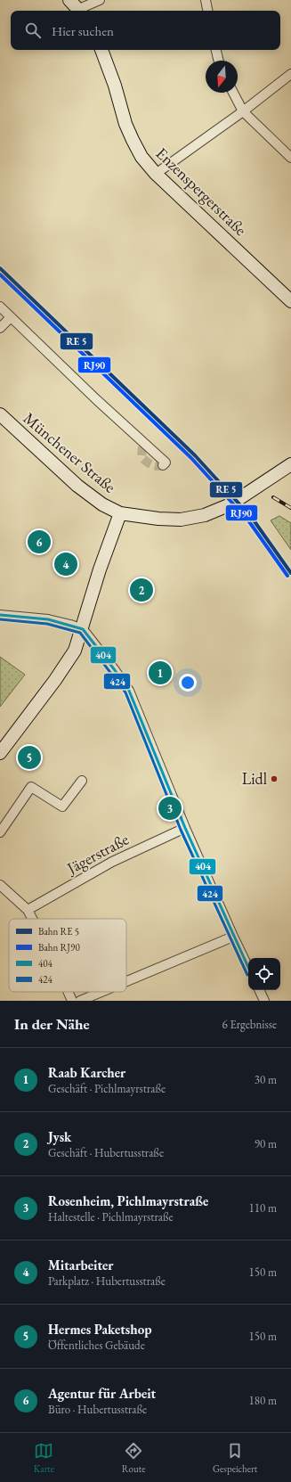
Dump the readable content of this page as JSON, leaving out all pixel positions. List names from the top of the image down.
{
  "streets": {
    "main road": ["Enzenspergerstraße", "Münchener Straße"],
    "street": ["Jägerstraße"]
  },
  "places": ["Lidl"],
  "lines": ["rail line RJ90", "transit line 404", "transit line 424"],
  "legend": [
    "Bahn RE 5",
    "Bahn RJ90",
    "404",
    "424"
  ],
  "north": "bottom",
  "page": {
    "search": "Hier suchen",
    "pins": [
      "6",
      "4",
      "2",
      "1",
      "5",
      "3"
    ],
    "heading": ["In der Nähe", "6 Ergebnisse"],
    "list": [
      {
        "mark": "1",
        "name": "Raab Karcher",
        "note": "Geschäft · Pichlmayrstraße",
        "value": "30 m"
      },
      {
        "mark": "2",
        "name": "Jysk",
        "note": "Geschäft · Hubertusstraße",
        "value": "90 m"
      },
      {
        "mark": "3",
        "name": "Rosenheim, Pichlmayrstraße",
        "note": "Haltestelle · Pichlmayrstraße",
        "value": "110 m"
      },
      {
        "mark": "4",
        "name": "Mitarbeiter",
        "note": "Parkplatz · Hubertusstraße",
        "value": "150 m"
      },
      {
        "mark": "5",
        "name": "Hermes Paketshop",
        "note": "Öffentliches Gebäude",
        "value": "150 m"
      },
      {
        "mark": "6",
        "name": "Agentur für Arbeit",
        "note": "Büro · Hubertusstraße",
        "value": "180 m"
      }
    ],
    "nav": ["Karte", "Route", "Gespeichert"]
  }
}
